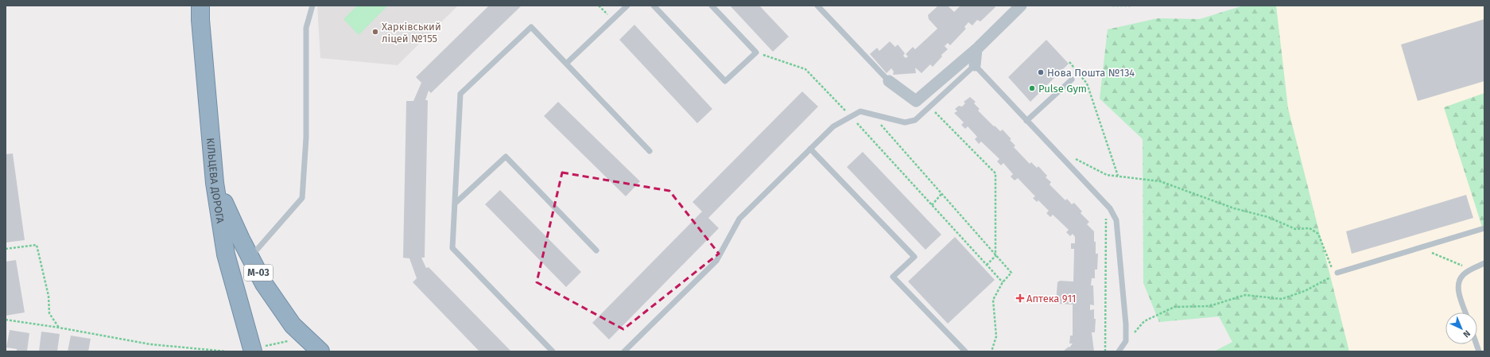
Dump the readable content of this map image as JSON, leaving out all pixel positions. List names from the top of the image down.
{
  "streets": {
    "highway": ["КІЛЬЦЕВА ДОРОГА", "М-03"]
  },
  "crossings": [
    ["КІЛЬЦЕВА ДОРОГА", "М-03"]
  ],
  "places": {
    "other": ["Харківський ліцей №155", "Нова Пошта №134", "Pulse Gym"],
    "health": ["Аптека 911"]
  },
  "north": "bottom right"
}
